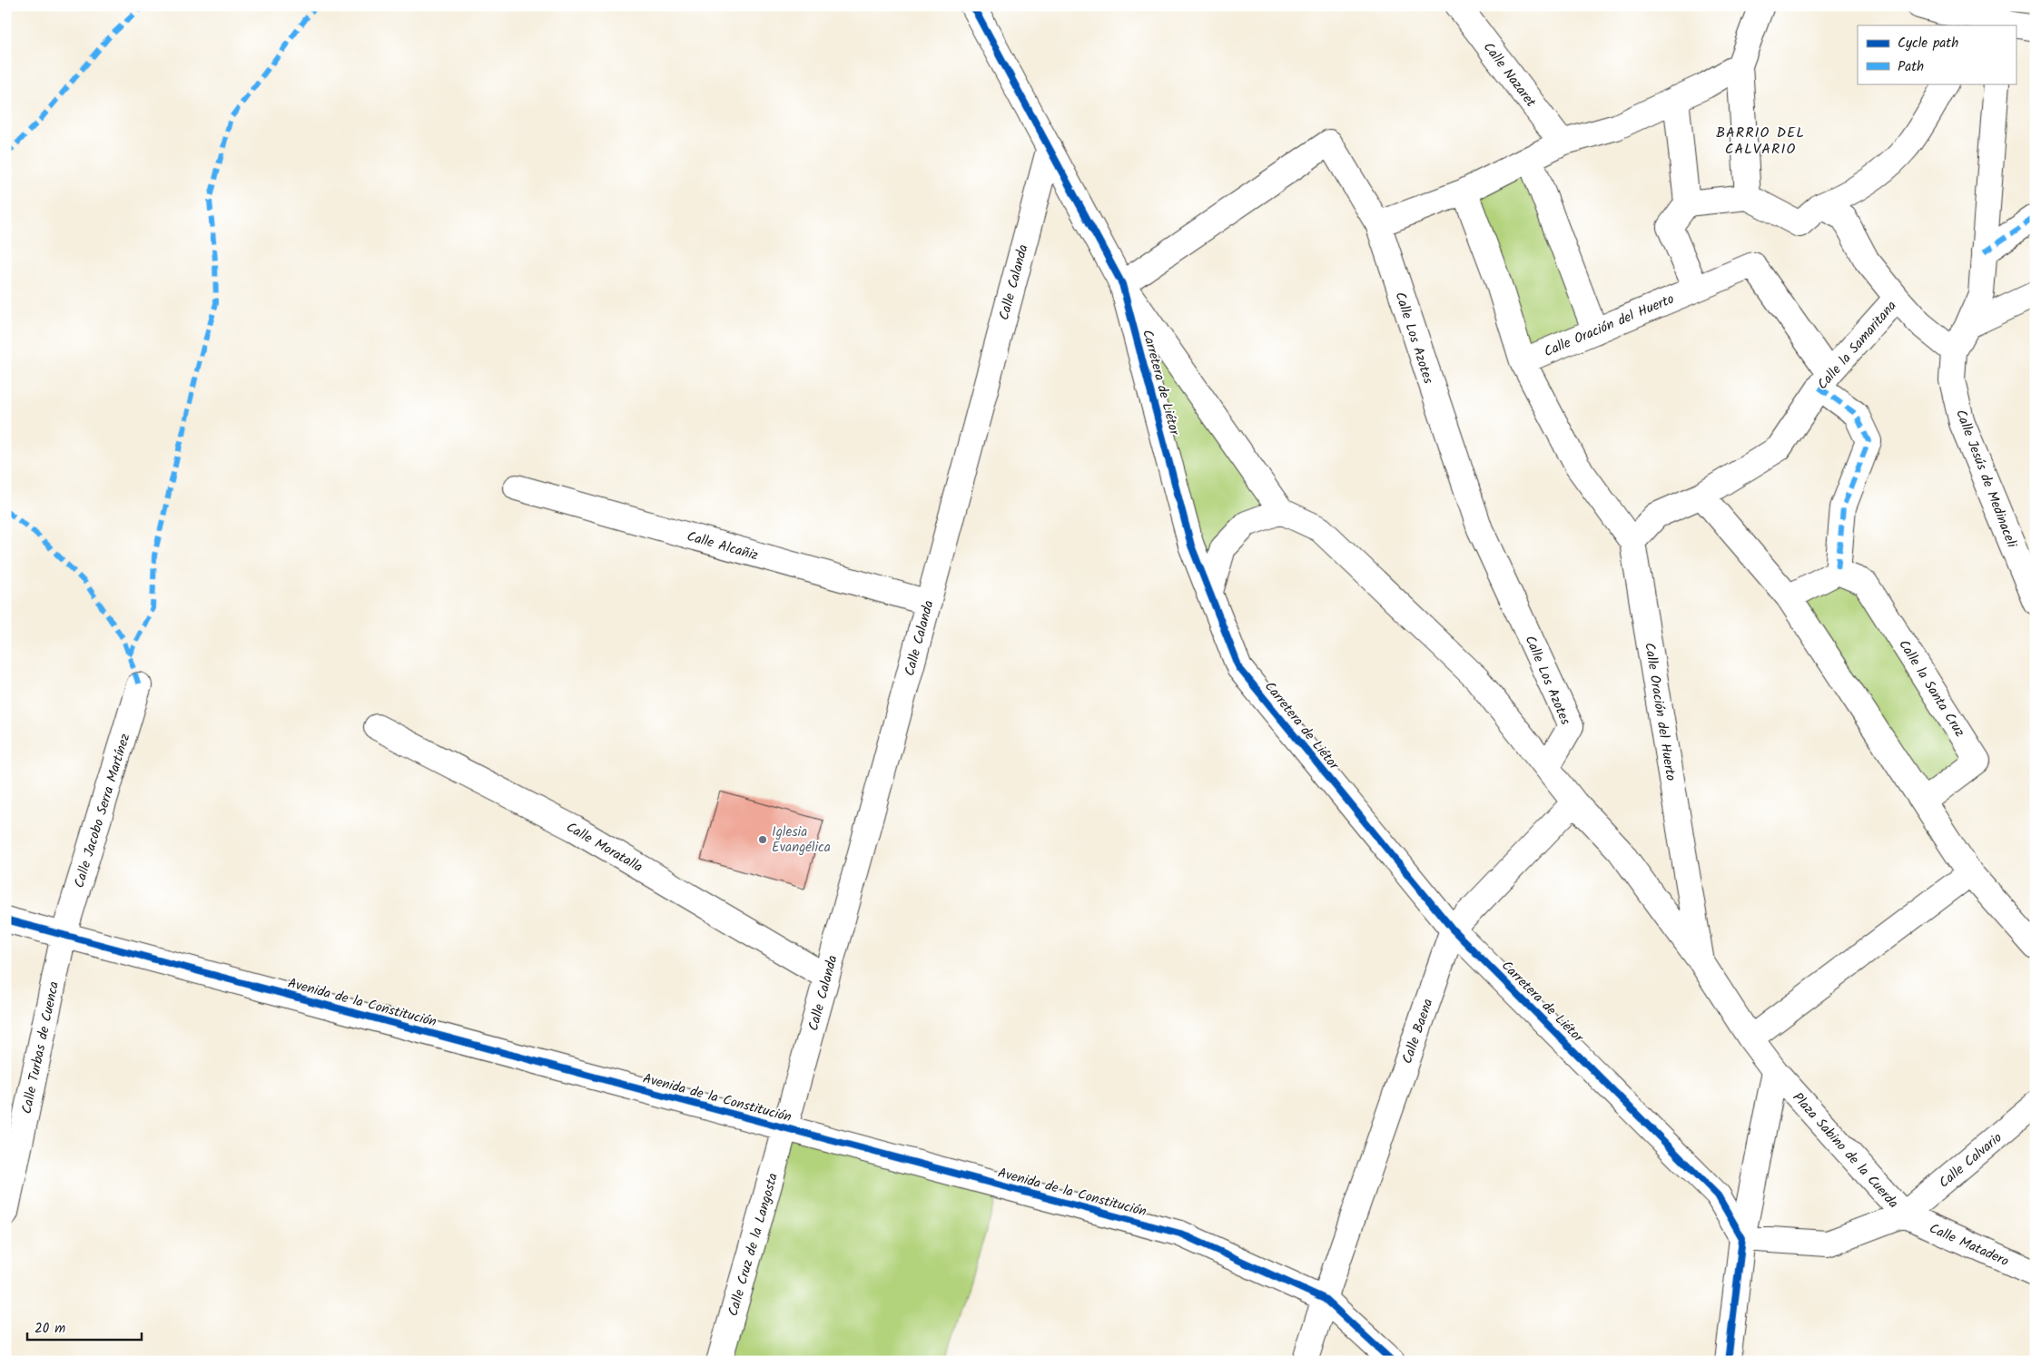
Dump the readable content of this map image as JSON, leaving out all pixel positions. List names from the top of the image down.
{
  "streets": {
    "street": [
      "Calle Nazaret",
      "Calle Calanda",
      "Calle Oración del Huerto",
      "Calle Los Azotes",
      "Calle la Samaritana",
      "Carretera de Liétor",
      "Calle Jesús de Medinaceli",
      "Calle Alcañiz",
      "Calle la Santa Cruz",
      "Calle Jacobo Serra Martínez",
      "Calle Moratalla",
      "Avenida de la Constitución",
      "Calle Baena",
      "Calle Turbas de Cuenca",
      "Plaza Sabino de la Cuerda",
      "Calle Calvario",
      "Calle Cruz de la Langosta",
      "Calle Matadero"
    ]
  },
  "crossings": [
    ["Calle Calanda", "Carretera de Liétor"],
    ["Calle Calanda", "Calle Alcañiz"],
    ["Calle Calanda", "Calle Moratalla"],
    ["Calle Calanda", "Avenida de la Constitución"],
    ["Calle Calanda", "Calle Cruz de la Langosta"],
    ["Calle Oración del Huerto", "Calle la Samaritana"],
    ["Calle Oración del Huerto", "Plaza Sabino de la Cuerda"],
    ["Calle Los Azotes", "Carretera de Liétor"],
    ["Calle la Samaritana", "Calle Jesús de Medinaceli"],
    ["Carretera de Liétor", "Calle Baena"],
    ["Carretera de Liétor", "Plaza Sabino de la Cuerda"],
    ["Calle Jacobo Serra Martínez", "Avenida de la Constitución"],
    ["Calle Jacobo Serra Martínez", "Calle Turbas de Cuenca"],
    ["Avenida de la Constitución", "Calle Baena"],
    ["Avenida de la Constitución", "Calle Turbas de Cuenca"],
    ["Avenida de la Constitución", "Calle Cruz de la Langosta"],
    ["Plaza Sabino de la Cuerda", "Calle Calvario"],
    ["Plaza Sabino de la Cuerda", "Calle Matadero"],
    ["Calle Calvario", "Calle Matadero"]
  ],
  "districts": ["BARRIO DEL CALVARIO"],
  "places": ["Iglesia Evangélica"],
  "legend": ["Cycle path", "Path"],
  "scale_bar": "20 m"
}
